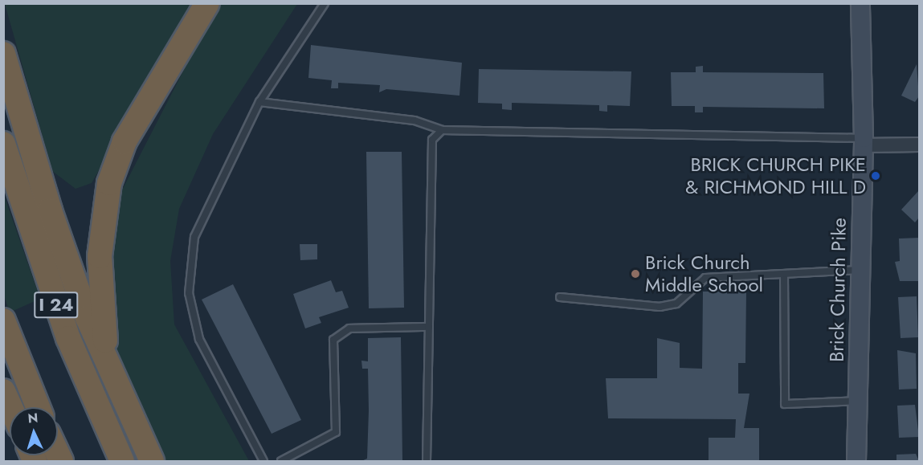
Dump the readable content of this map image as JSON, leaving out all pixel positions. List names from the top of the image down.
{
  "streets": {
    "highway": ["I 24"],
    "main road": ["Brick Church Pike"]
  },
  "places": ["BRICK CHURCH PIKE & RICHMOND HILL D", "Brick Church Middle School"],
  "north": "top"
}
